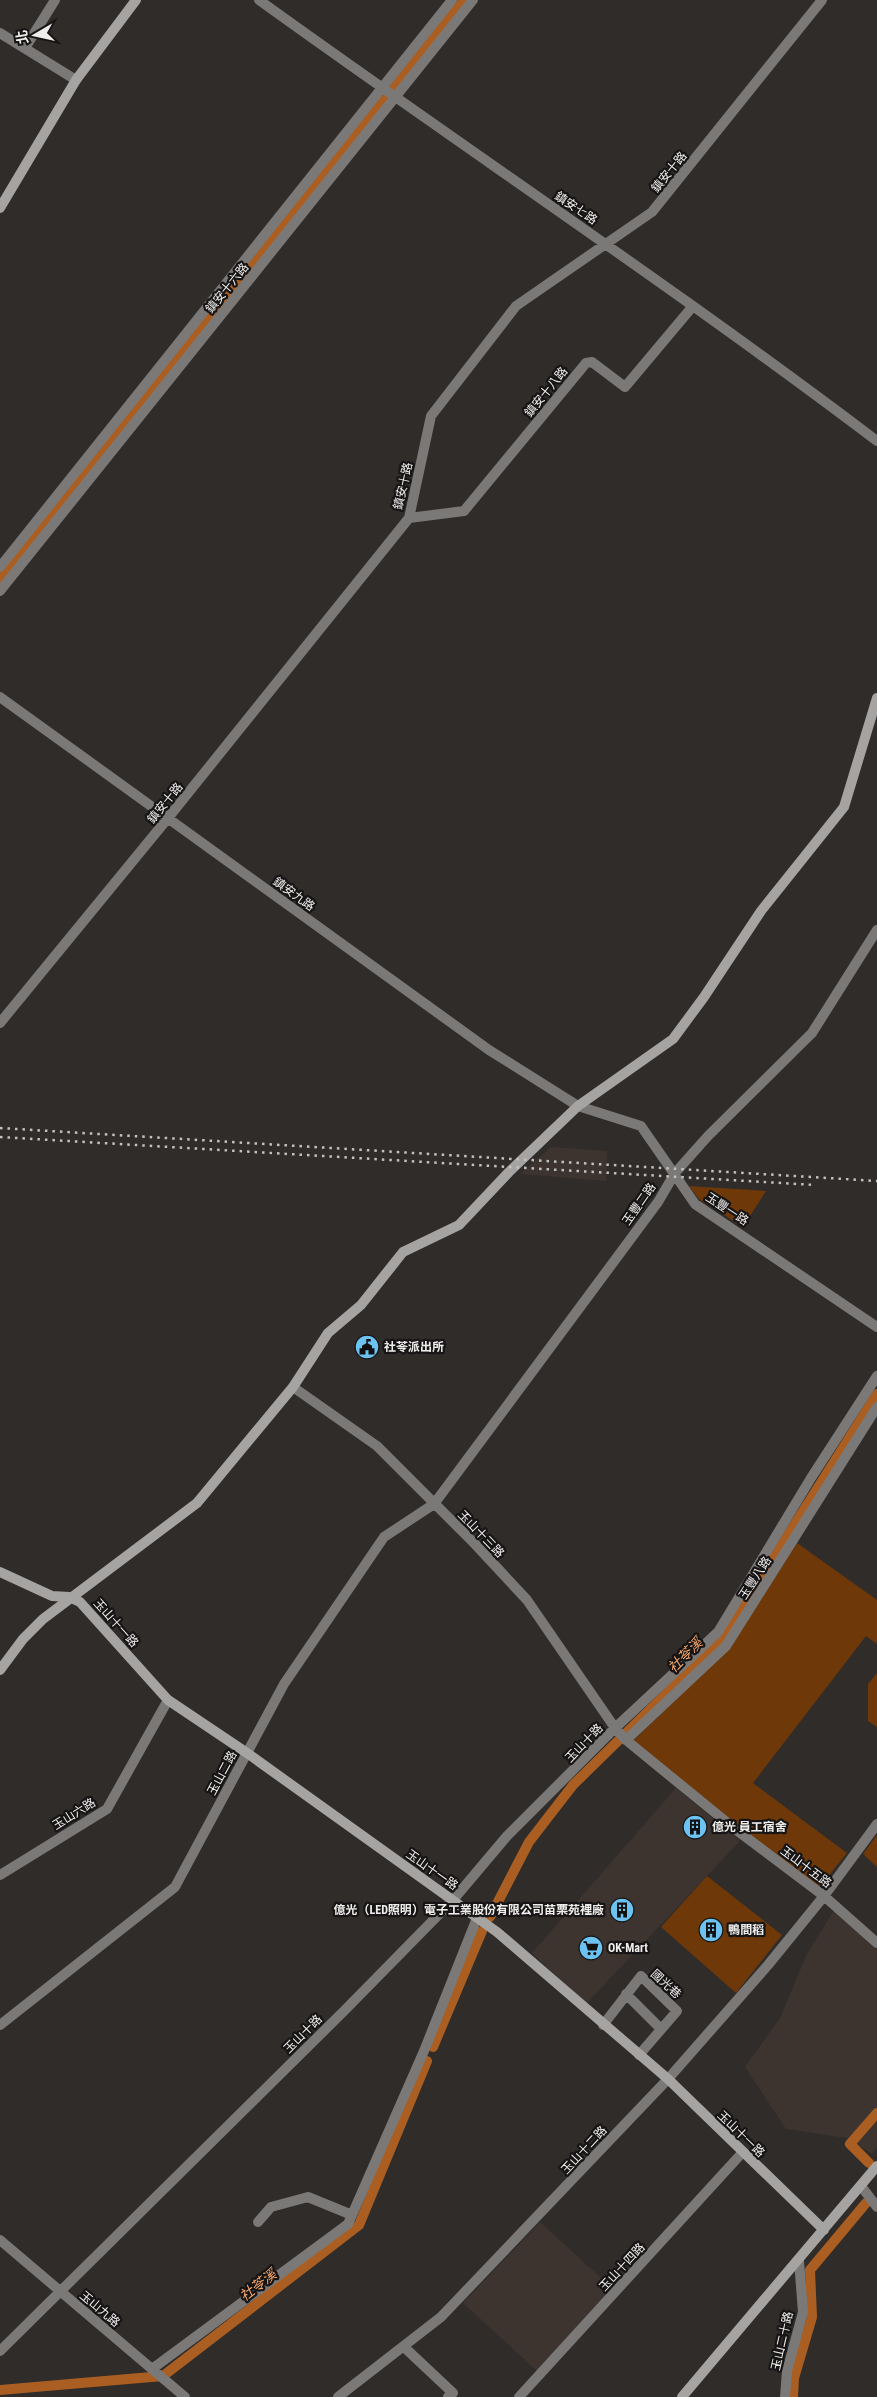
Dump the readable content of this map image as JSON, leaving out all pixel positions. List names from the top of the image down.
{
  "streets": {
    "street": [
      "鎮安十路",
      "鎮安七路",
      "鎮安十六路",
      "鎮安十八路",
      "鎮安九路",
      "玉豐二路",
      "玉豐一路",
      "玉山十三路",
      "玉豐八路",
      "玉山十一路",
      "玉山十路",
      "玉山二路",
      "玉山六路",
      "玉山十五路",
      "國光巷",
      "玉山十二路",
      "玉山十四路",
      "玉山九路",
      "玉山二十路"
    ]
  },
  "crossings": [
    ["鎮安十路", "鎮安七路"],
    ["鎮安十路", "鎮安十八路"],
    ["鎮安十路", "鎮安九路"],
    ["鎮安七路", "鎮安十六路"],
    ["鎮安七路", "鎮安十八路"],
    ["鎮安九路", "玉豐一路"],
    ["玉豐二路", "玉豐一路"],
    ["玉豐二路", "玉山十三路"],
    ["玉豐二路", "玉山二路"],
    ["玉山十三路", "玉豐八路"],
    ["玉山十三路", "玉山十路"],
    ["玉山十三路", "玉山二路"],
    ["玉山十三路", "玉山十五路"],
    ["玉豐八路", "玉山十路"],
    ["玉豐八路", "玉山十五路"],
    ["玉山十一路", "玉山十路"],
    ["玉山十一路", "玉山二路"],
    ["玉山十一路", "玉山六路"],
    ["玉山十一路", "國光巷"],
    ["玉山十一路", "玉山十二路"],
    ["玉山十一路", "玉山十四路"],
    ["玉山十路", "玉山十五路"],
    ["玉山十路", "玉山九路"],
    ["玉山十五路", "玉山十二路"]
  ],
  "water": ["社苓溪"],
  "places": {
    "public building": ["社苓派出所"],
    "building": ["億光 員工宿舍", "億光（LED照明）電子工業股份有限公司苗栗苑裡廠", "鴨間稻"],
    "supermarket": ["OK-Mart"]
  },
  "north": "left"
}
